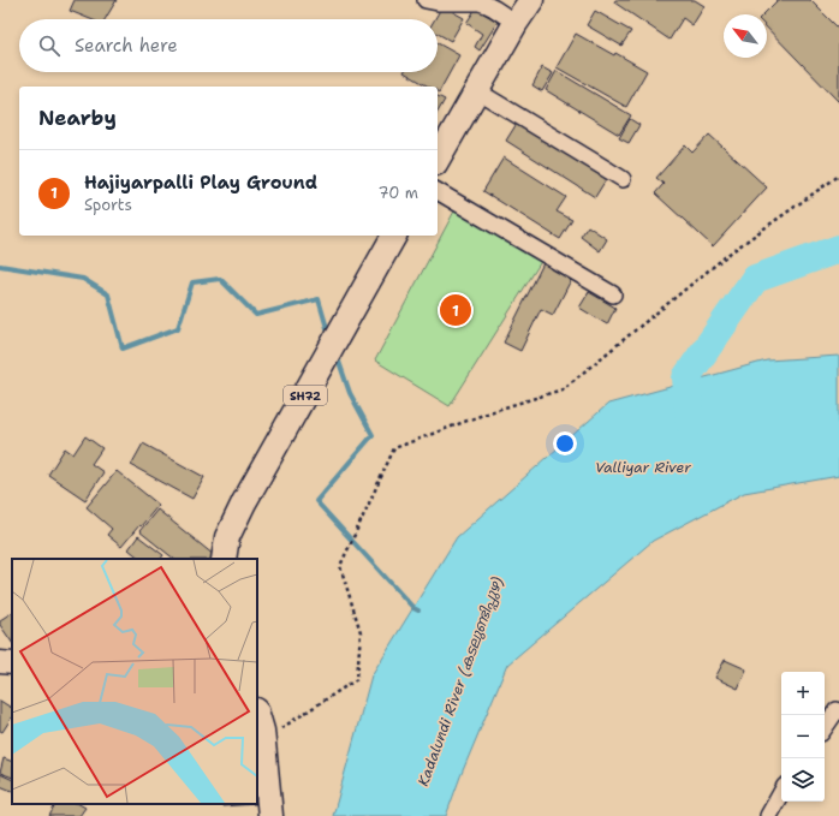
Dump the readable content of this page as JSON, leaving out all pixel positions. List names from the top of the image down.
{
  "streets": {
    "main road": ["SH72"]
  },
  "water": ["Valliyar River", "Kadalundi River (കടലുണ്ടിപ്പുഴ)"],
  "north": "top left",
  "page": {
    "search": "Search here",
    "heading": "Nearby",
    "list": [
      {
        "mark": "1",
        "name": "Hajiyarpalli Play Ground",
        "note": "Sports",
        "value": "70 m"
      }
    ],
    "pins": "1",
    "map_buttons": ["+", "−"]
  }
}
